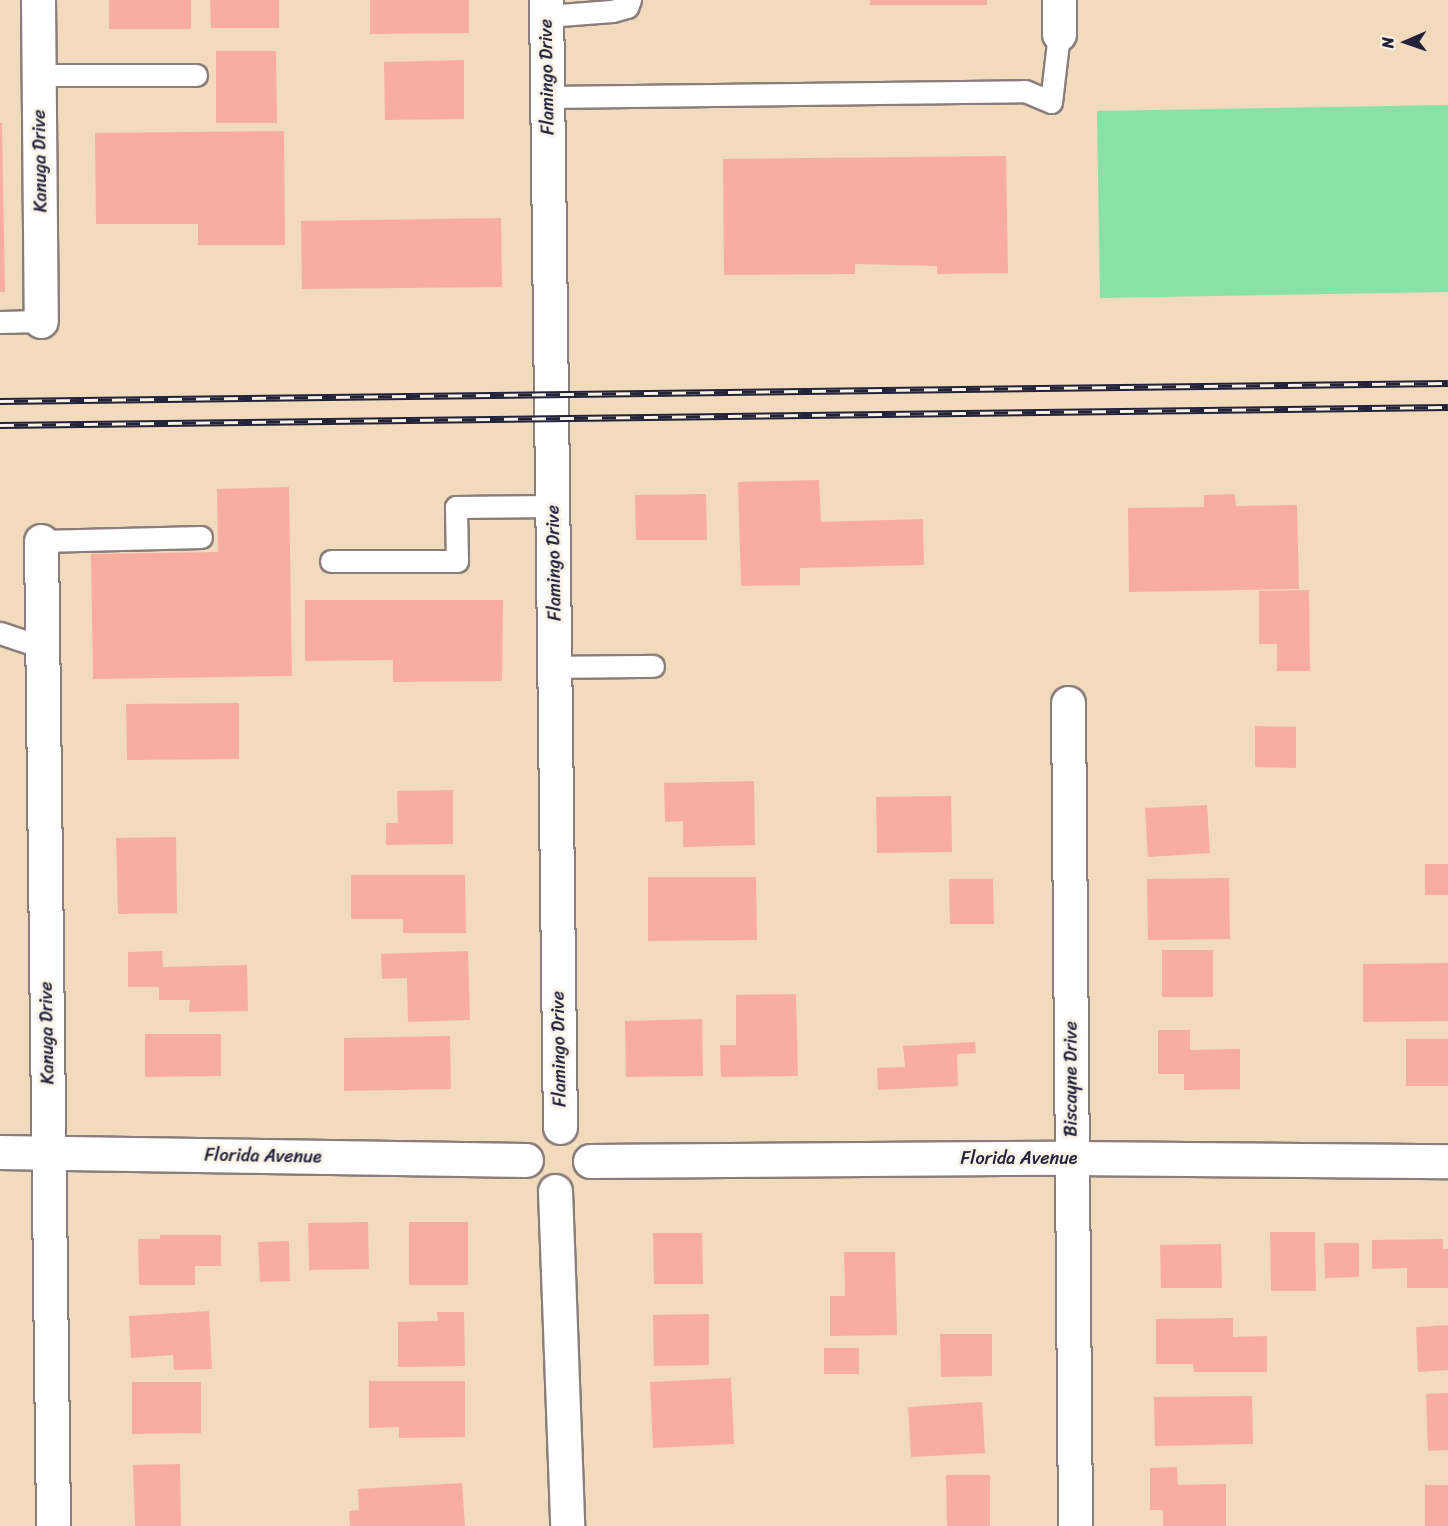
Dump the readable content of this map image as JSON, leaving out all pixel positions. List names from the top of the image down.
{
  "streets": {
    "street": [
      "Flamingo Drive",
      "Kanuga Drive",
      "Biscayne Drive",
      "Florida Avenue"
    ]
  },
  "crossings": [
    ["Flamingo Drive", "Florida Avenue"],
    ["Kanuga Drive", "Florida Avenue"],
    ["Biscayne Drive", "Florida Avenue"]
  ],
  "north": "left"
}
